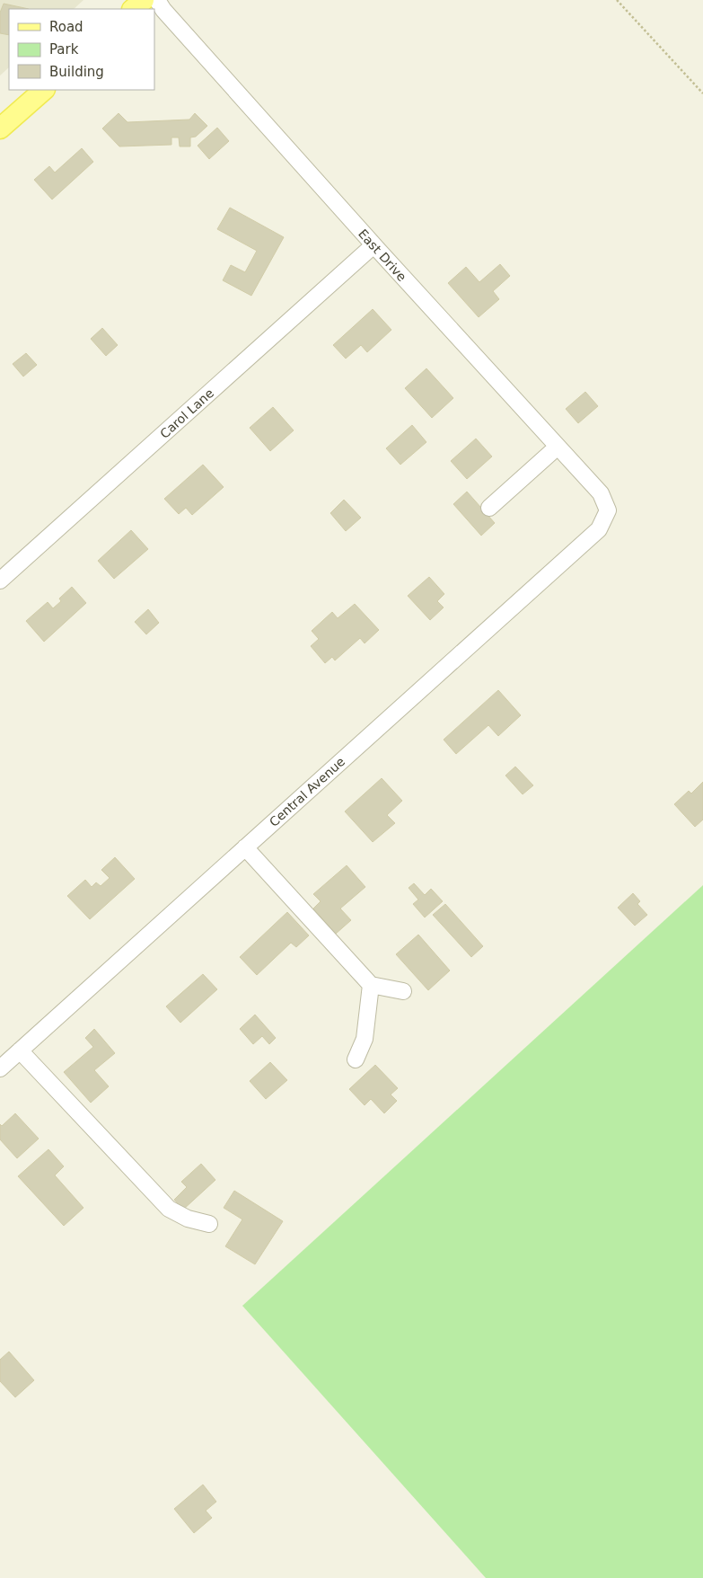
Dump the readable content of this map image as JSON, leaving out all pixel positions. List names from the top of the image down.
{
  "streets": {
    "street": ["East Drive", "Carol Lane", "Central Avenue"]
  },
  "crossings": [
    ["East Drive", "Carol Lane"],
    ["East Drive", "Central Avenue"]
  ],
  "legend": ["Road", "Park", "Building"]
}
